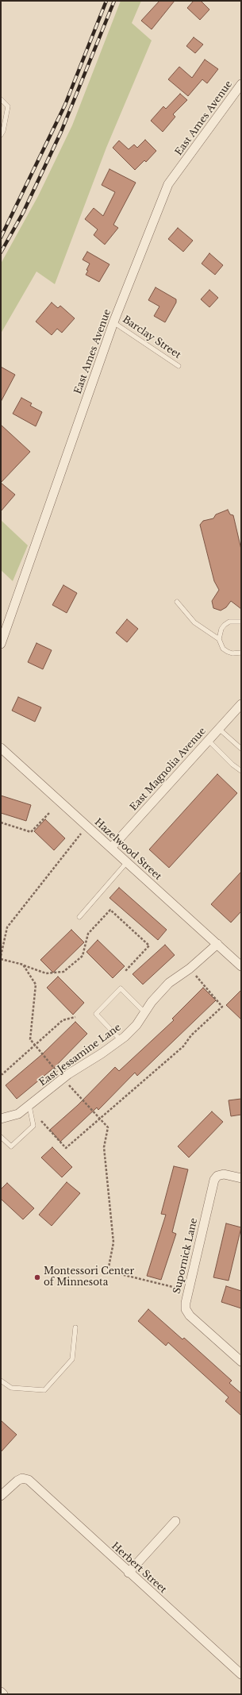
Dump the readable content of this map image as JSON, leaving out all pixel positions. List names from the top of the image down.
{
  "streets": {
    "street": [
      "East Ames Avenue",
      "East Magnolia Avenue",
      "Hazelwood Street",
      "East Jessamine Lane",
      "Supornick Lane",
      "Herbert Street"
    ],
    "lane": ["Barclay Street"]
  },
  "crossings": [
    ["East Ames Avenue", "Barclay Street"],
    ["East Magnolia Avenue", "Hazelwood Street"],
    ["Hazelwood Street", "East Jessamine Lane"]
  ],
  "places": ["Montessori Center of Minnesota"]
}
